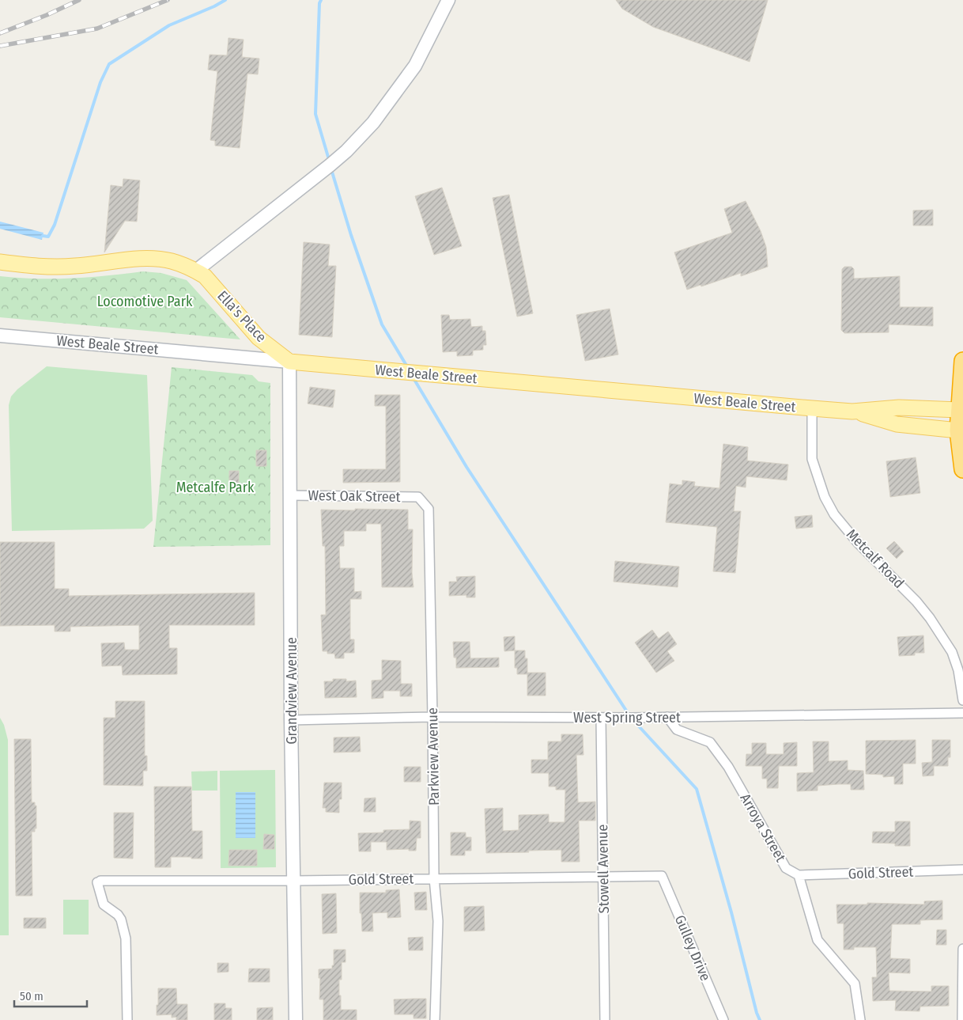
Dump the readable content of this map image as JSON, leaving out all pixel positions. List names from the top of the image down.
{
  "streets": {
    "main road": ["Ella's Place", "West Beale Street", "Grandview Avenue"],
    "street": [
      "West Oak Street",
      "Metcalf Road",
      "West Spring Street",
      "Parkview Avenue",
      "Arroya Street",
      "Stowell Avenue",
      "Gold Street",
      "Gulley Drive"
    ]
  },
  "crossings": [
    ["Ella's Place", "West Beale Street"],
    ["Ella's Place", "Grandview Avenue"],
    ["West Beale Street", "Metcalf Road"],
    ["West Beale Street", "Grandview Avenue"],
    ["West Oak Street", "Grandview Avenue"],
    ["West Oak Street", "Parkview Avenue"],
    ["Grandview Avenue", "West Spring Street"],
    ["Grandview Avenue", "Gold Street"],
    ["West Spring Street", "Parkview Avenue"],
    ["West Spring Street", "Arroya Street"],
    ["West Spring Street", "Stowell Avenue"],
    ["Parkview Avenue", "Gold Street"],
    ["Arroya Street", "Gold Street"],
    ["Stowell Avenue", "Gold Street"],
    ["Gold Street", "Gulley Drive"]
  ],
  "parks": ["Locomotive Park", "Metcalfe Park"],
  "scale_bar": "50 m"
}
